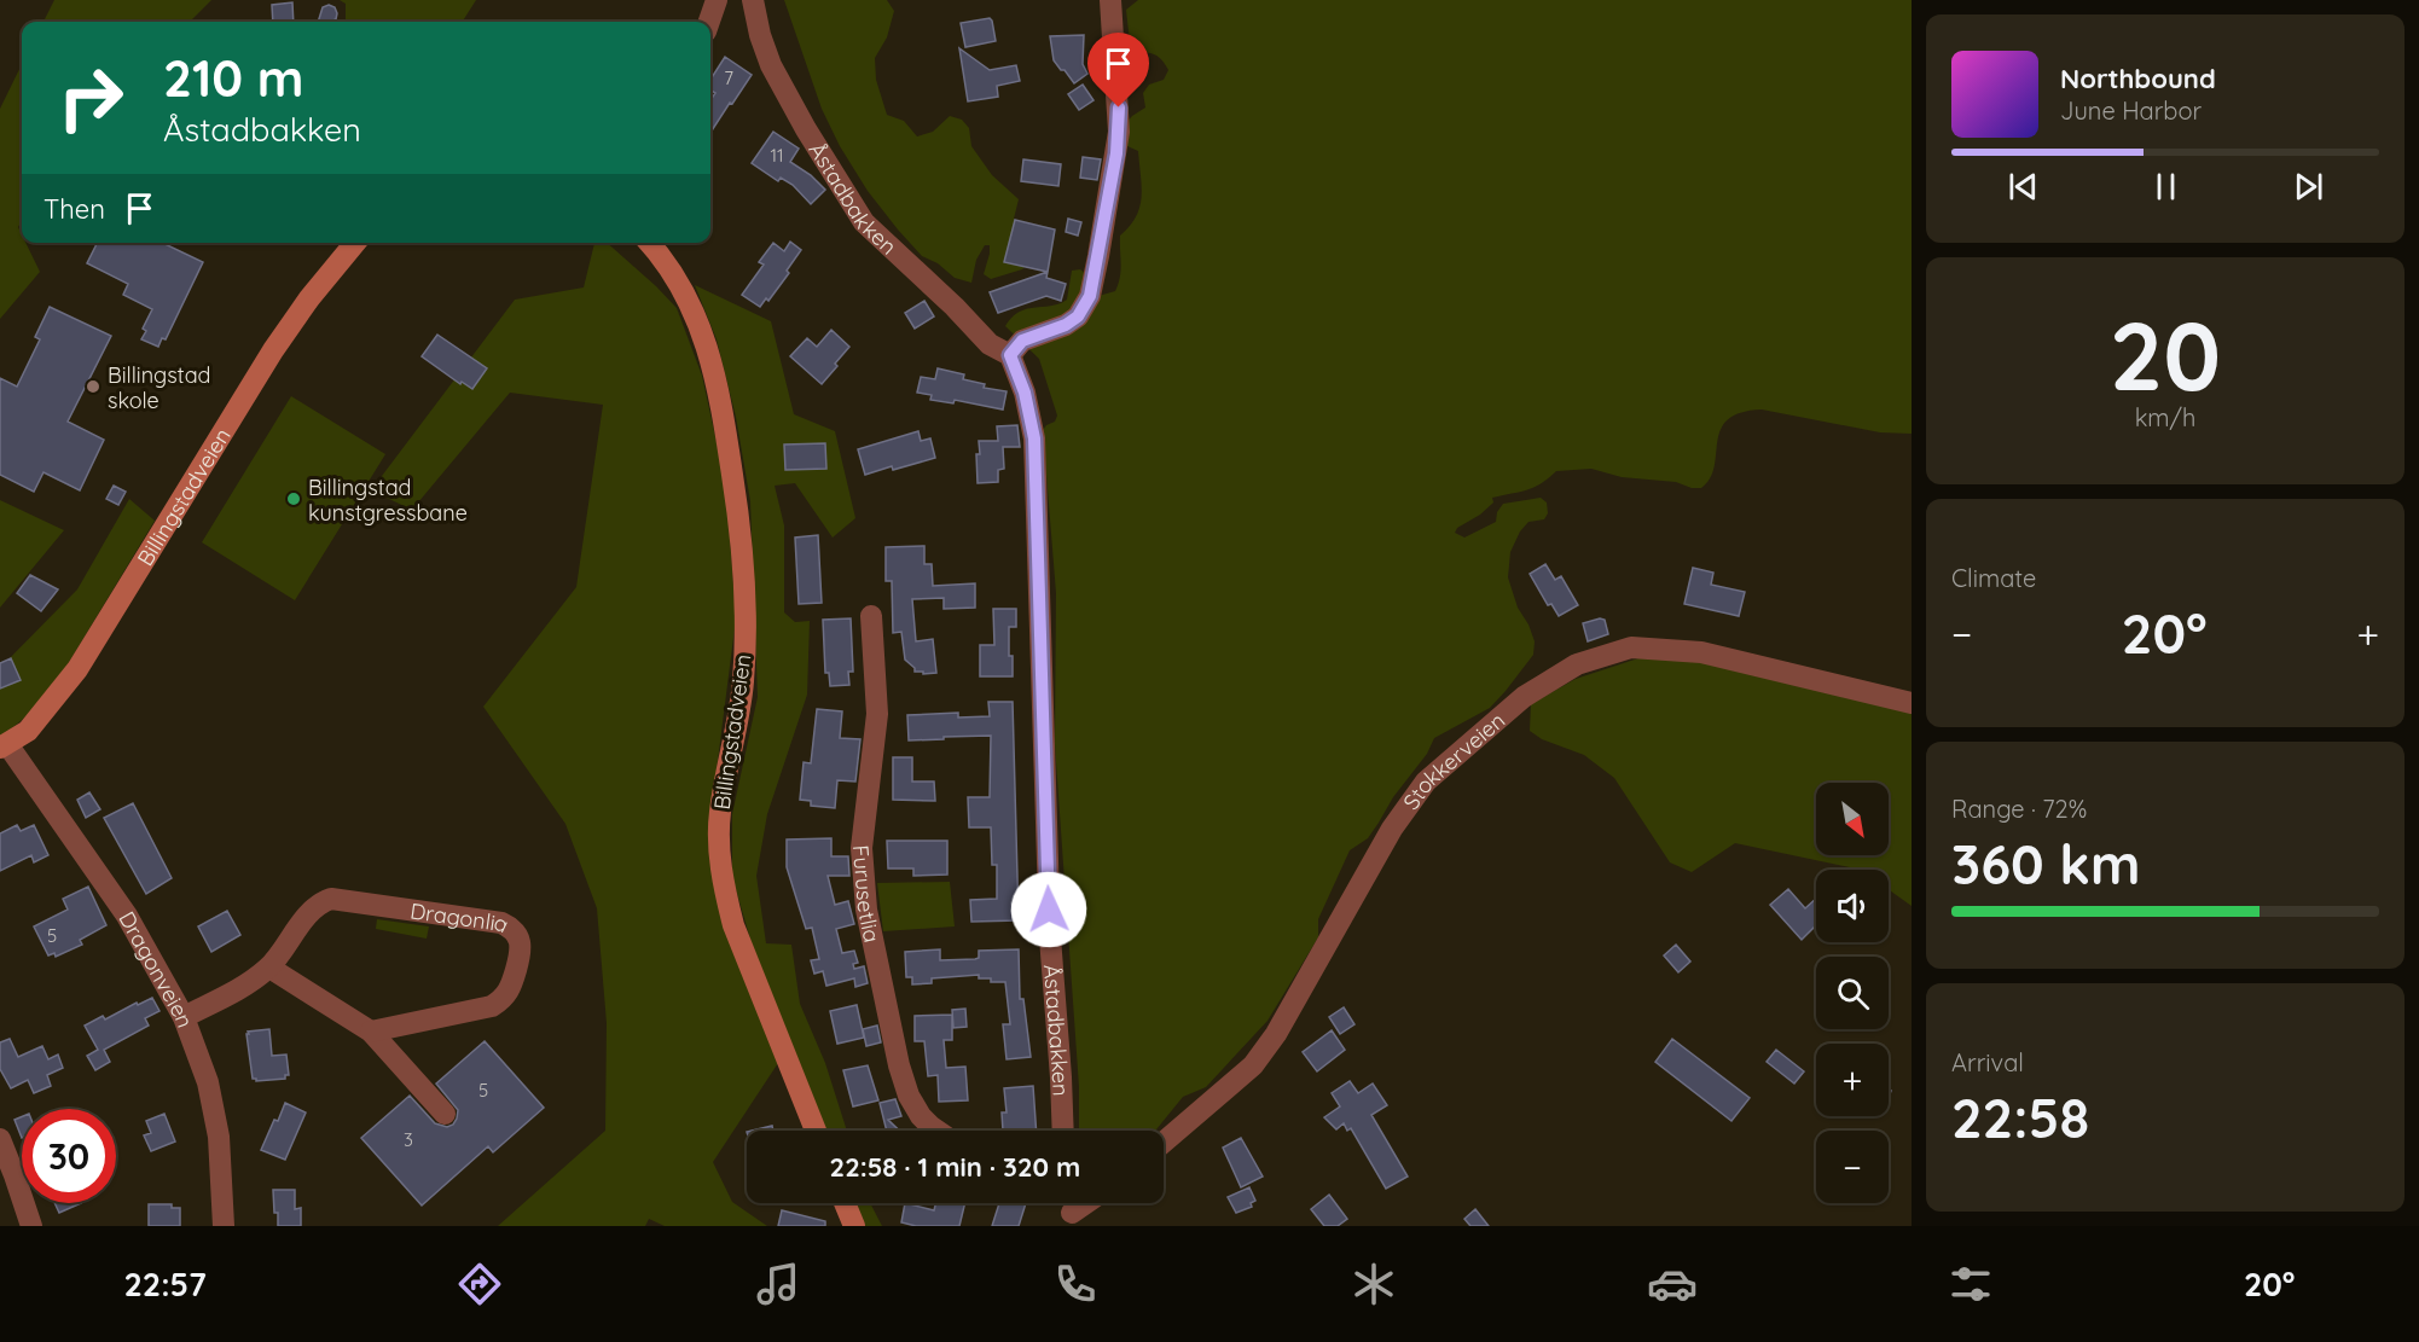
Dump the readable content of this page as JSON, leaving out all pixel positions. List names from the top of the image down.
{
  "streets": {
    "main road": ["Billingstadveien"],
    "street": [
      "Åstadbakken",
      "Stokkerveien",
      "Furusetlia",
      "Dragonlia",
      "Dragonveien"
    ]
  },
  "crossings": [
    ["Billingstadveien", "Dragonveien"],
    ["Dragonlia", "Dragonveien"]
  ],
  "places": ["Billingstad skole", "Billingstad kunstgressbane"],
  "house_numbers": [
    "7",
    "11",
    "5",
    "5",
    "3"
  ],
  "north": "bottom right",
  "page": {
    "turn": ["210 m", "Åstadbakken"],
    "song": ["Northbound", "June Harbor"],
    "then": "Then",
    "tile": [
      ["20", "km/h"],
      "Climate",
      ["Range · 72%", "360 km"],
      ["Arrival", "22:58"]
    ],
    "heat": ["−", "20°", "+"],
    "map_buttons": ["+", "−"],
    "limit": "30",
    "trip": "22:58 · 1 min · 320 m",
    "tabs": ["22:57", "20°"]
  }
}
